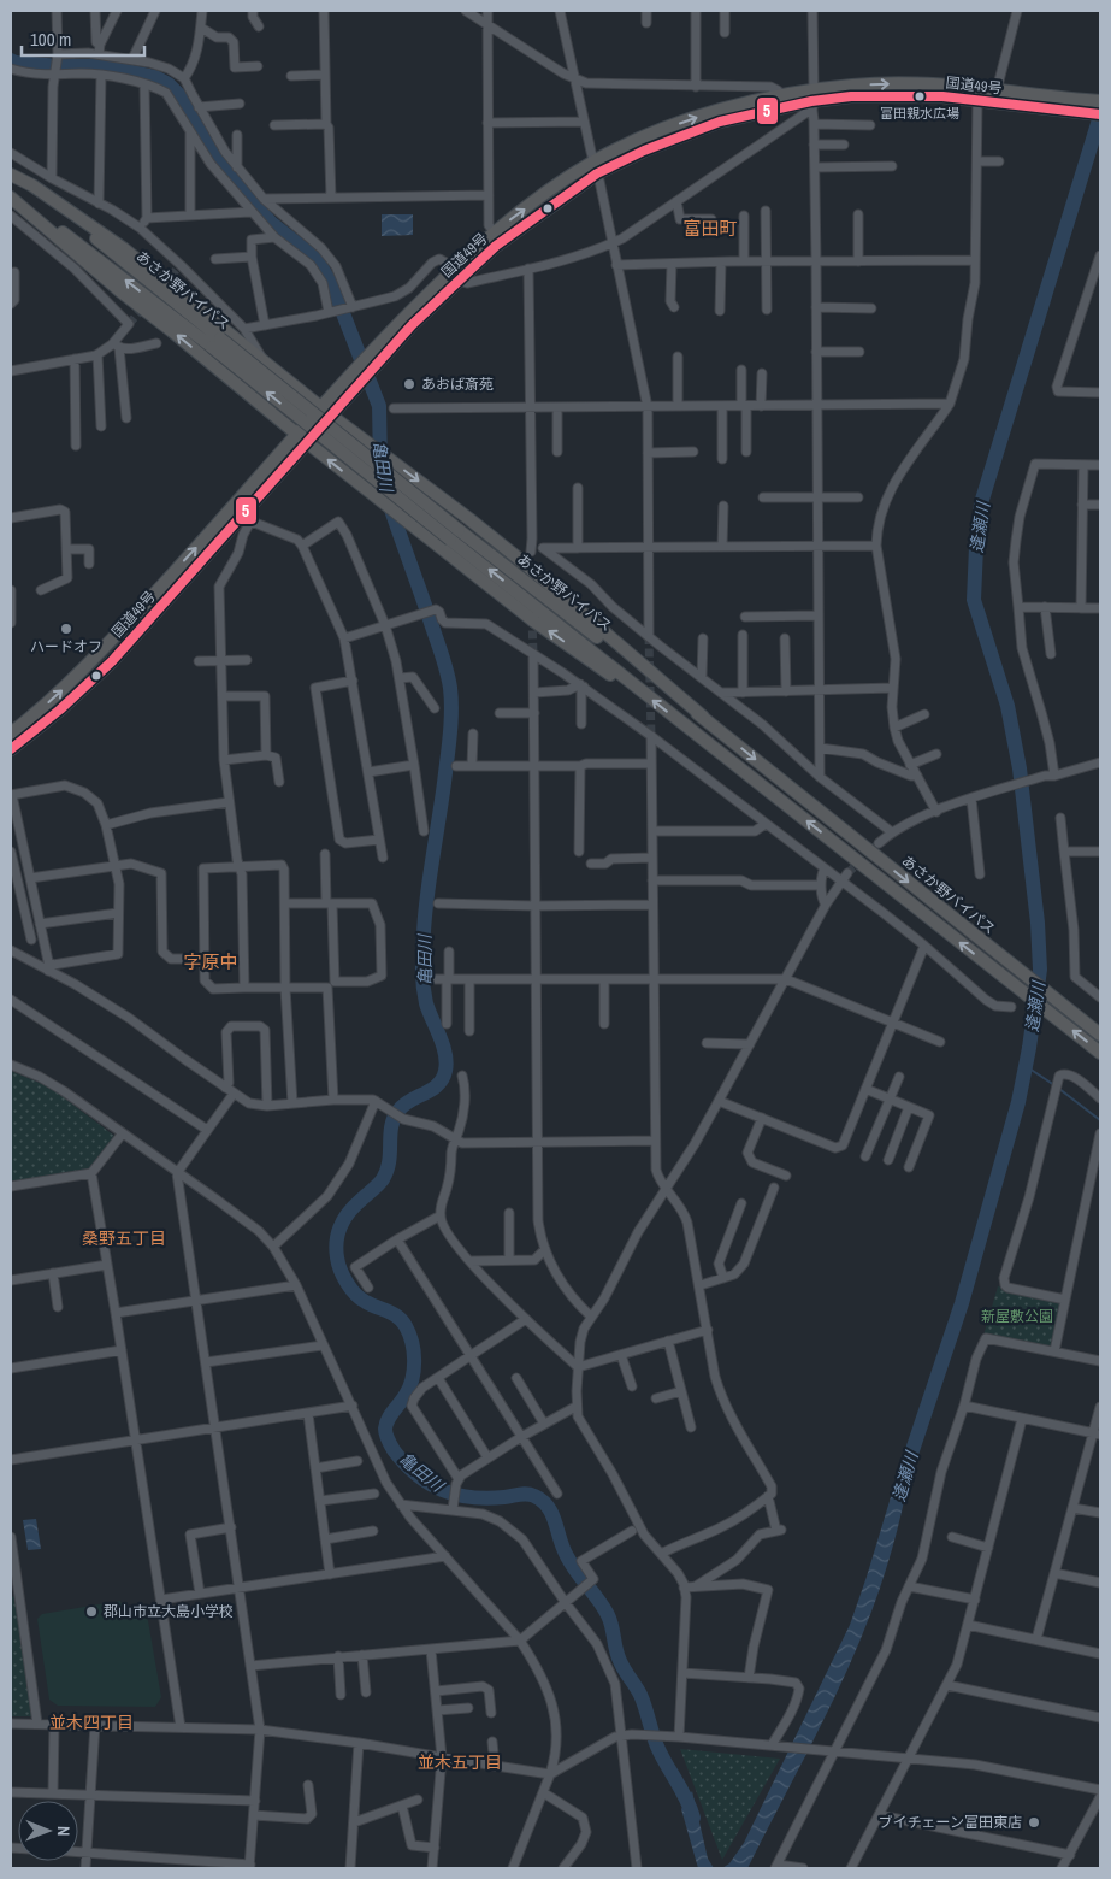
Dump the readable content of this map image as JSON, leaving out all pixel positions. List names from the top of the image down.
{
  "streets": {
    "highway": ["国道49号", "あさか野バイパス"]
  },
  "districts": [
    "富田町",
    "字原中",
    "桑野五丁目",
    "並木四丁目",
    "並木五丁目"
  ],
  "water": ["亀田川", "逢瀬川"],
  "parks": ["新屋敷公園"],
  "places": [
    "富田親水広場",
    "あおば斎苑",
    "ハードオフ",
    "郡山市立大島小学校",
    "ブイチェーン富田東店"
  ],
  "lines": ["transit line 5"],
  "scale_bar": "100 m",
  "north": "right"
}
